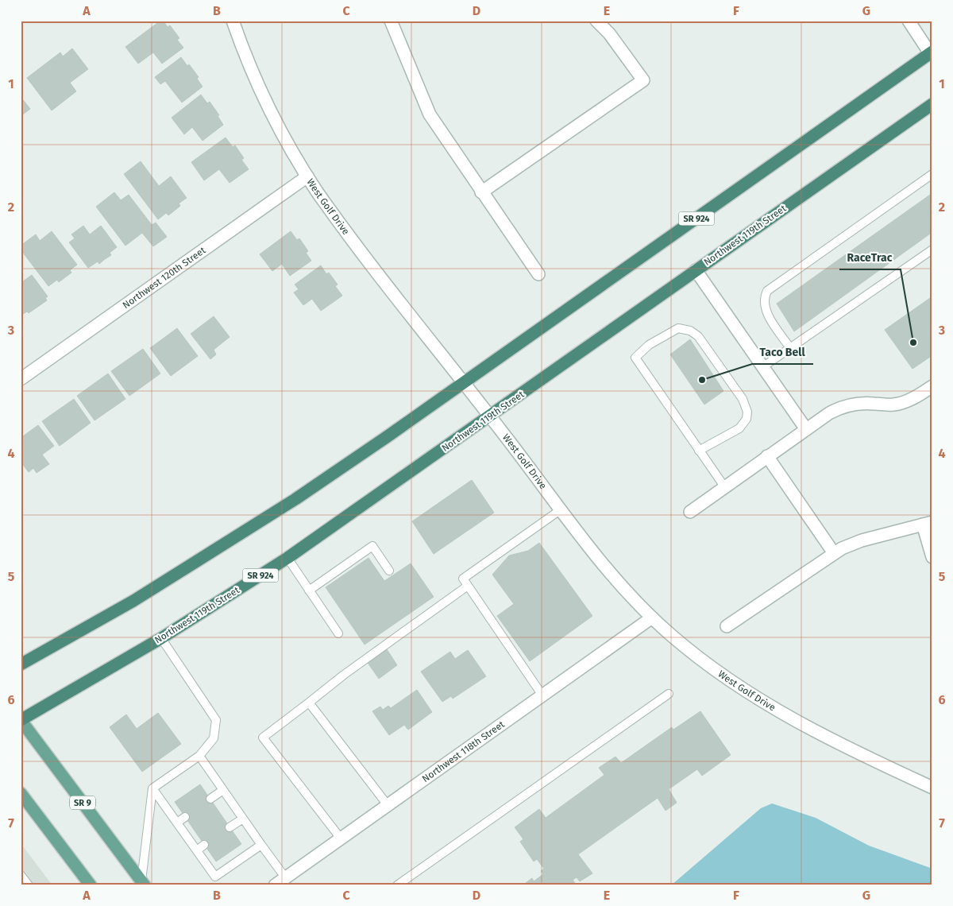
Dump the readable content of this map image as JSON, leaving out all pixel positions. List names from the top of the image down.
{
  "streets": {
    "highway": ["SR 924", "Northwest 119th Street"],
    "main road": ["SR 9"],
    "street": ["West Golf Drive", "Northwest 120th Street", "Northwest 118th Street"]
  },
  "crossings": [
    ["West Golf Drive", "SR 924"],
    ["West Golf Drive", "Northwest 119th Street"],
    ["West Golf Drive", "Northwest 120th Street"],
    ["West Golf Drive", "Northwest 118th Street"],
    ["Northwest 119th Street", "SR 9"]
  ],
  "places": ["RaceTrac", "Taco Bell"],
  "grid": {
    "columns": [
      "A",
      "B",
      "C",
      "D",
      "E",
      "F",
      "G"
    ],
    "rows": [
      "1",
      "2",
      "3",
      "4",
      "5",
      "6",
      "7"
    ]
  }
}
